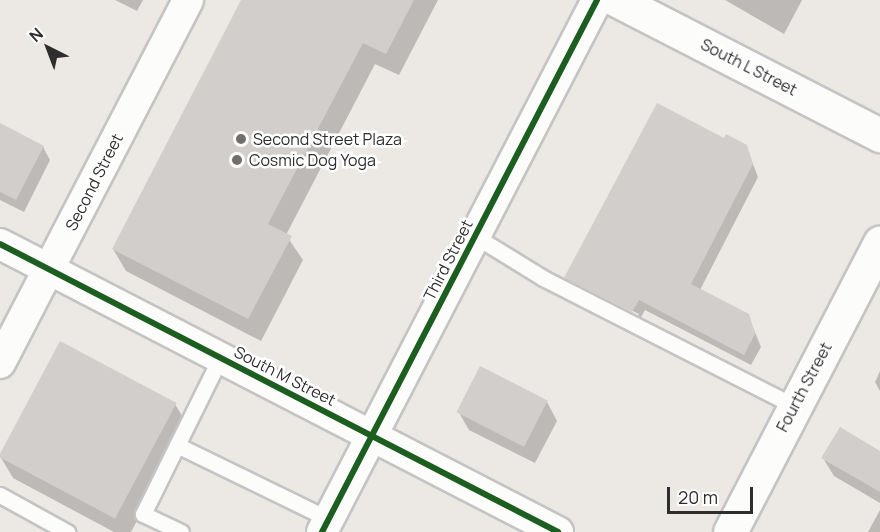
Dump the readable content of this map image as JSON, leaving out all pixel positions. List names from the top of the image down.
{
  "streets": {
    "main road": ["South L Street", "Fourth Street"],
    "street": ["Second Street", "Third Street", "South M Street"]
  },
  "crossings": [
    ["Second Street", "South M Street"],
    ["Third Street", "South M Street"]
  ],
  "places": ["Second Street Plaza", "Cosmic Dog Yoga"],
  "scale_bar": "20 m",
  "north": "top left"
}
